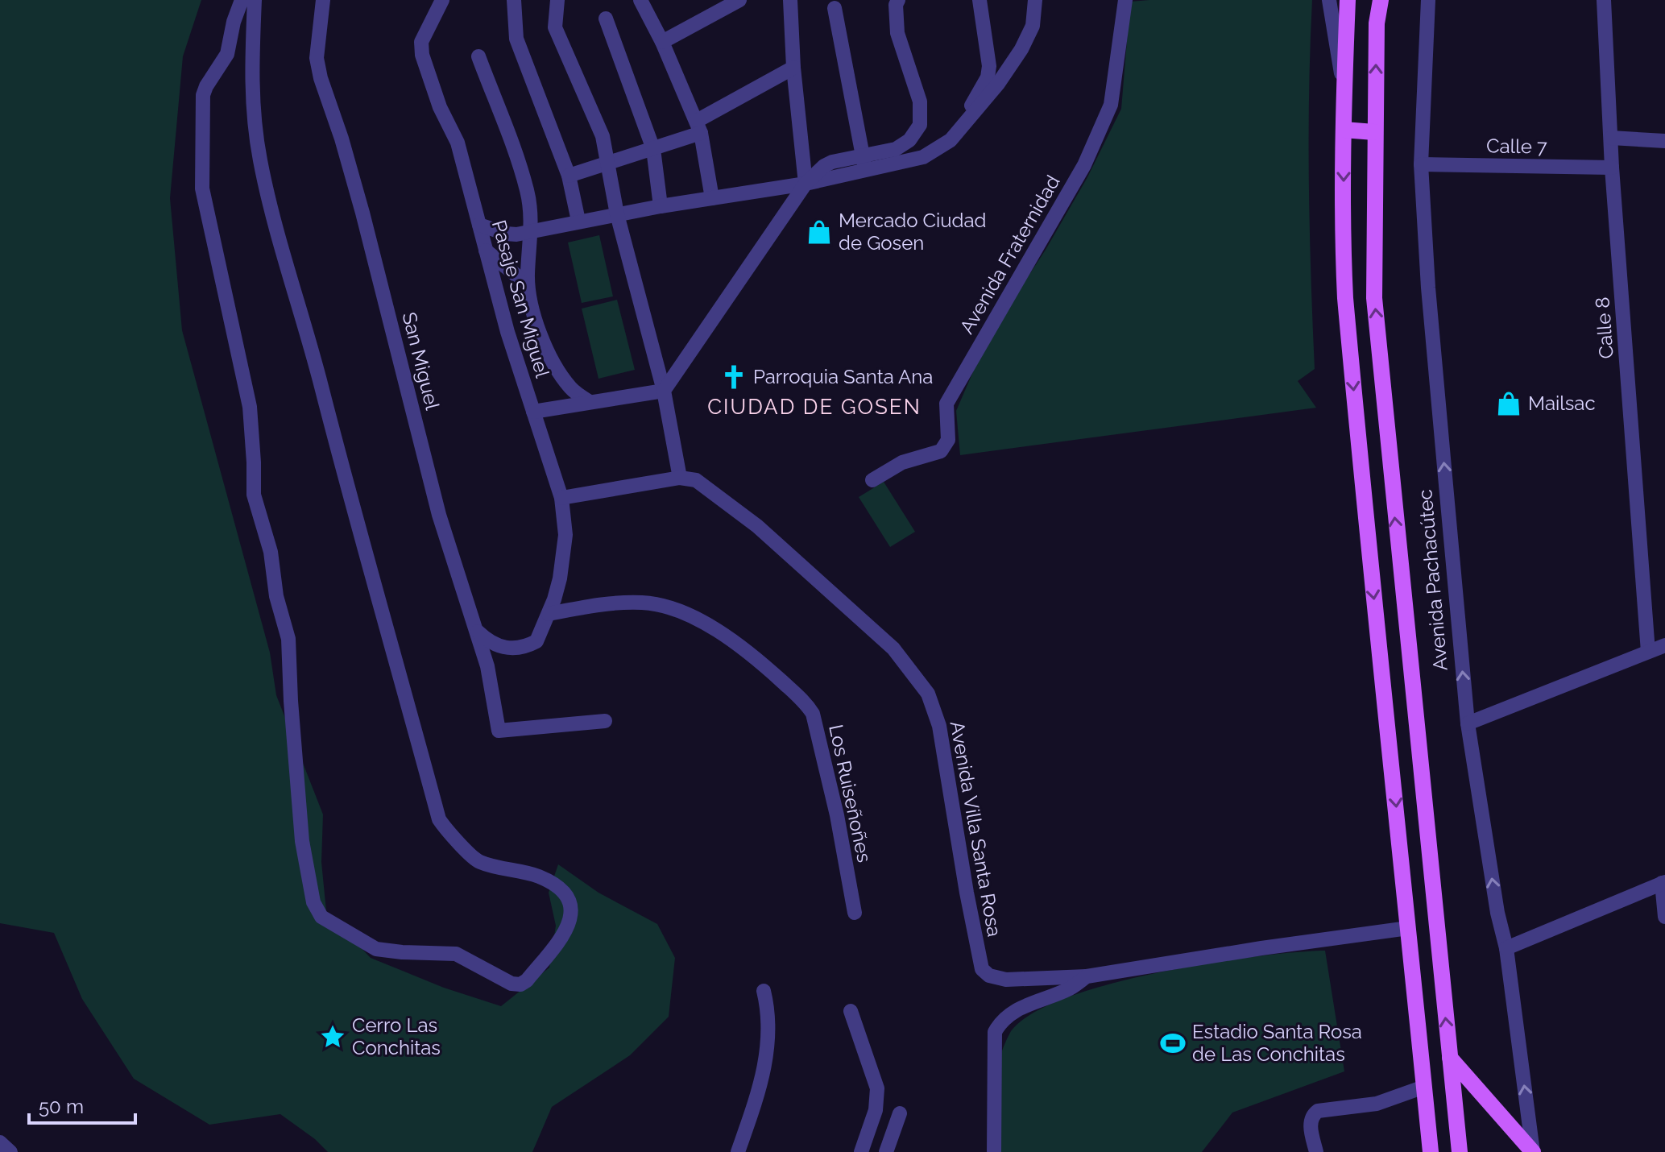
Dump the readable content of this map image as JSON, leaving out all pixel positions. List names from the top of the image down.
{
  "streets": {
    "main road": ["Avenida Pachacútec"],
    "street": [
      "Calle 7",
      "Avenida Fraternidad",
      "Pasaje San Miguel",
      "Calle 8",
      "San Miguel",
      "Los Ruiseñoñes",
      "Avenida Villa Santa Rosa"
    ]
  },
  "crossings": [
    ["Calle 7", "Calle 8"],
    ["Calle 7", "Avenida Pachacútec"],
    ["Pasaje San Miguel", "San Miguel"],
    ["Pasaje San Miguel", "Los Ruiseñoñes"]
  ],
  "districts": ["CIUDAD DE GOSEN"],
  "places": {
    "shop": ["Mercado Ciudad de Gosen", "Mailsac"],
    "church": ["Parroquia Santa Ana"],
    "place": ["Cerro Las Conchitas"],
    "sports": ["Estadio Santa Rosa de Las Conchitas"]
  },
  "scale_bar": "50 m"
}
